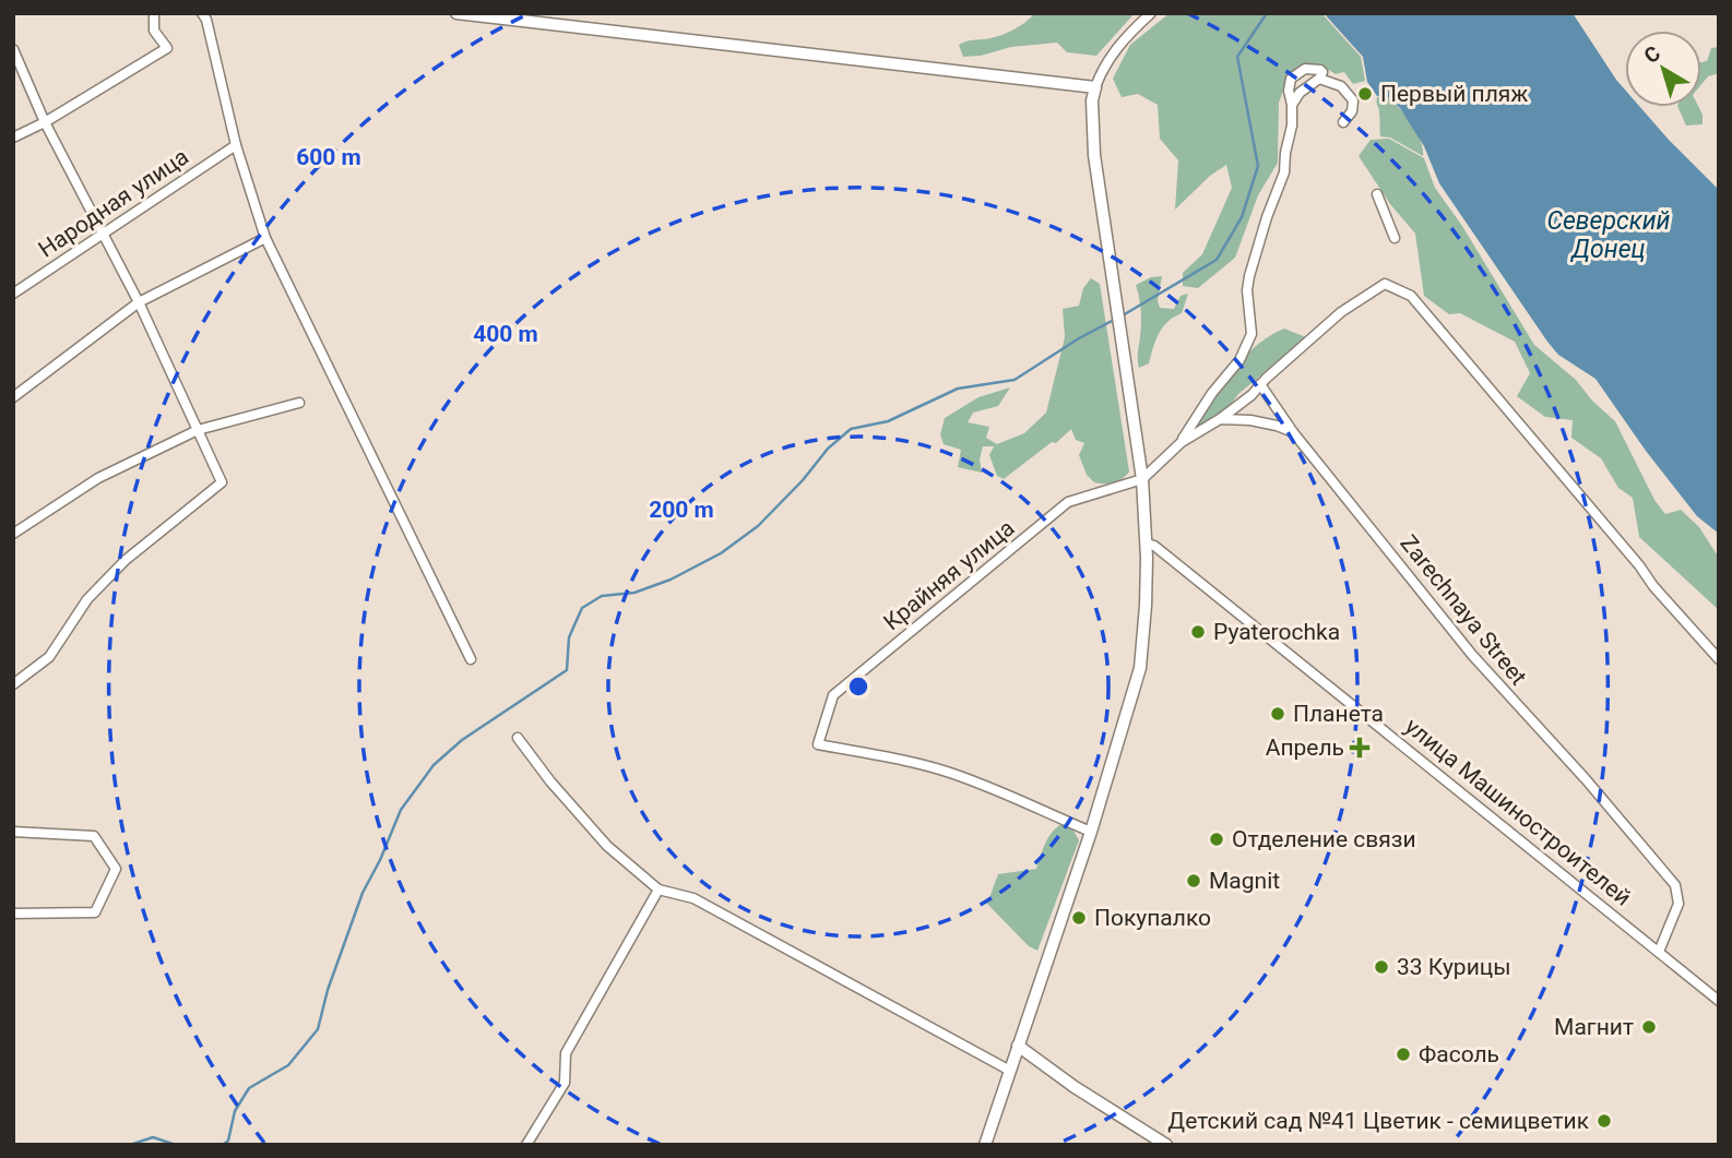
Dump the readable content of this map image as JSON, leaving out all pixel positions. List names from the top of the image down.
{
  "streets": {
    "street": [
      "Народная улица",
      "Крайняя улица",
      "Zarechnaya Street",
      "улица Машиностроителей"
    ]
  },
  "crossings": [
    ["Zarechnaya Street", "улица Машиностроителей"]
  ],
  "water": ["Северский Донец"],
  "places": {
    "other": [
      "Первый пляж",
      "Pyaterochka",
      "Планета",
      "Отделение связи",
      "Magnit",
      "Покупалко",
      "33 Курицы",
      "Магнит",
      "Фасоль",
      "Детский сад №41 Цветик - семицветик"
    ],
    "health": ["Апрель"]
  },
  "north": "top left",
  "rings": ["600 m", "400 m", "200 m"]
}
